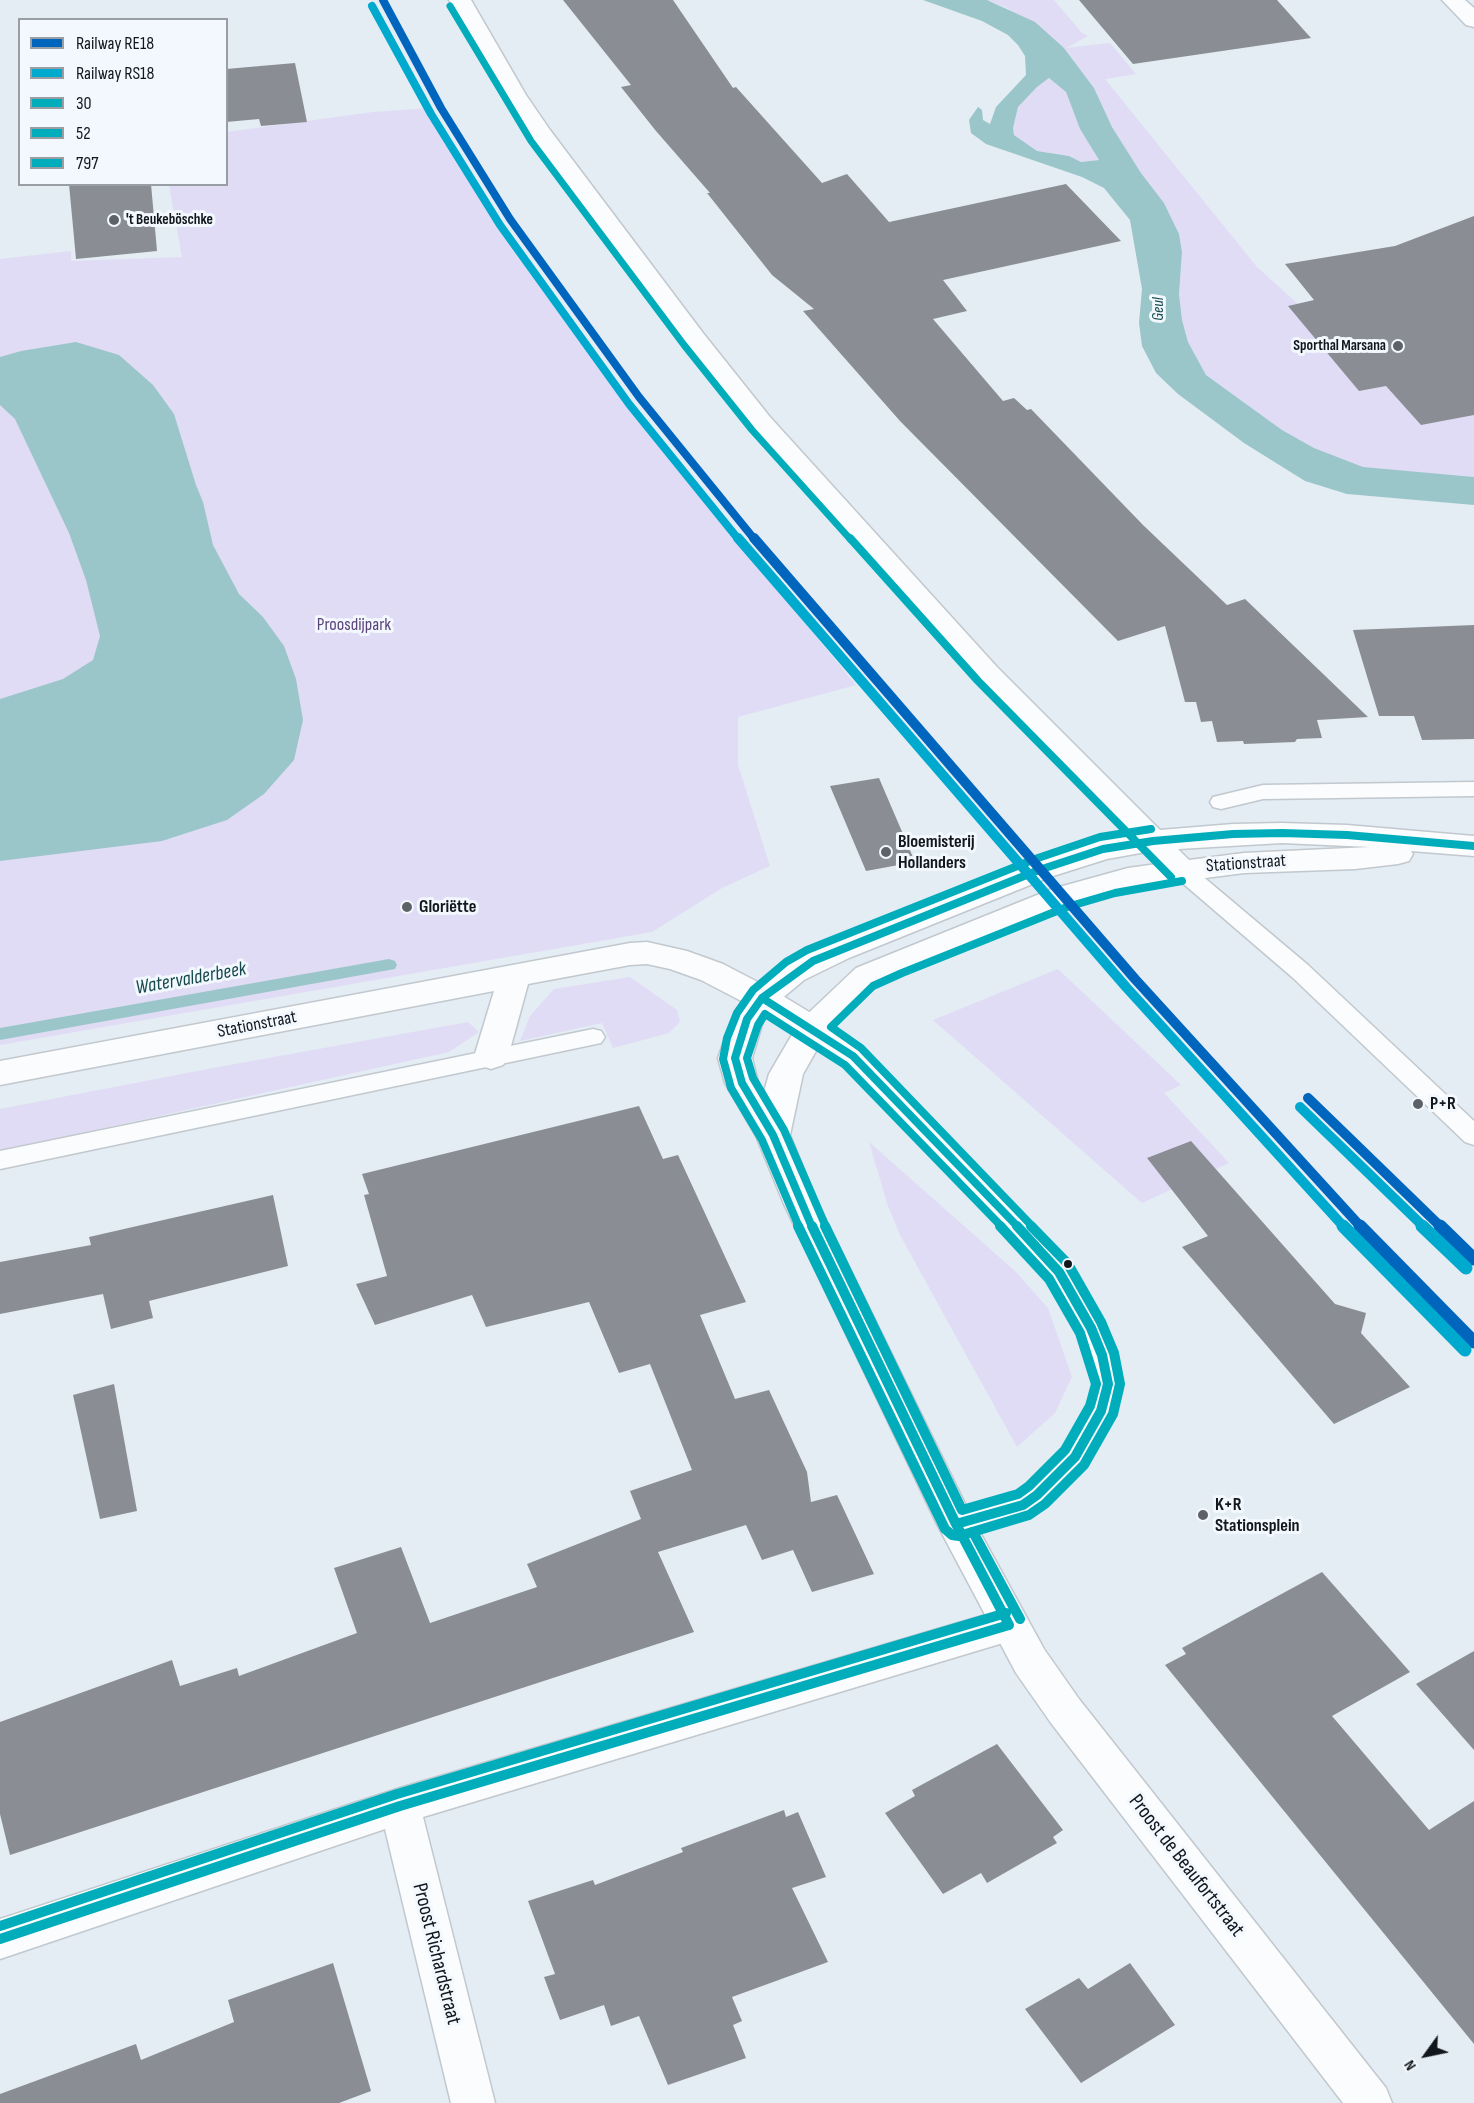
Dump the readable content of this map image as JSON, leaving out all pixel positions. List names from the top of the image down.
{
  "streets": {
    "street": ["Stationstraat", "Proost de Beaufortstraat", "Proost Richardstraat"]
  },
  "crossings": [
    ["Stationstraat", "Proost de Beaufortstraat"]
  ],
  "water": ["Geul", "Watervalderbeek"],
  "parks": ["Proosdijpark"],
  "places": [
    "'t Beukeböschke",
    "Sporthal Marsana",
    "Bloemisterij Hollanders",
    "Gloriëtte",
    "P+R",
    "K+R Stationsplein"
  ],
  "lines": [
    "rail line RE18",
    "rail line RS18",
    "transit line 52",
    "transit line 30",
    "transit line 797"
  ],
  "legend": [
    "Railway RE18",
    "Railway RS18",
    "30",
    "52",
    "797"
  ],
  "north": "bottom left"
}
